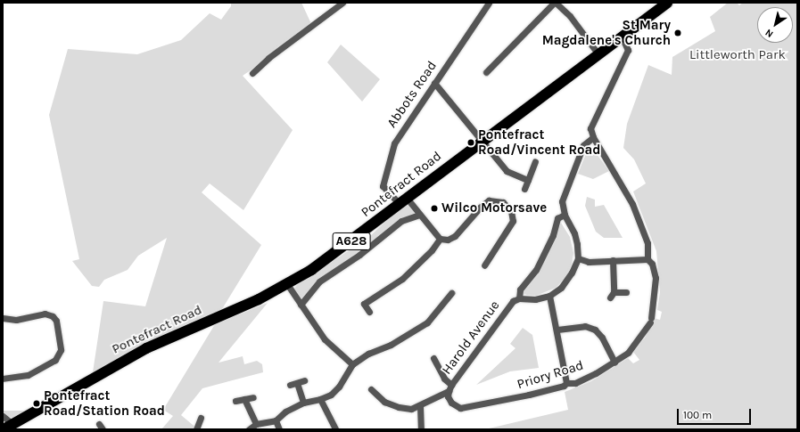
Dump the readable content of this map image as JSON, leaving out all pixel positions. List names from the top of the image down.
{
  "streets": {
    "highway": ["Pontefract Road", "A628"],
    "street": ["Abbots Road", "Harold Avenue", "Priory Road"]
  },
  "crossings": [
    ["Abbots Road", "Pontefract Road"],
    ["Harold Avenue", "Priory Road"]
  ],
  "parks": ["Littleworth Park"],
  "places": [
    "St Mary Magdalene's Church",
    "Pontefract Road/Vincent Road",
    "Wilco Motorsave",
    "Pontefract Road/Station Road"
  ],
  "scale_bar": "100 m",
  "north": "bottom left"
}
